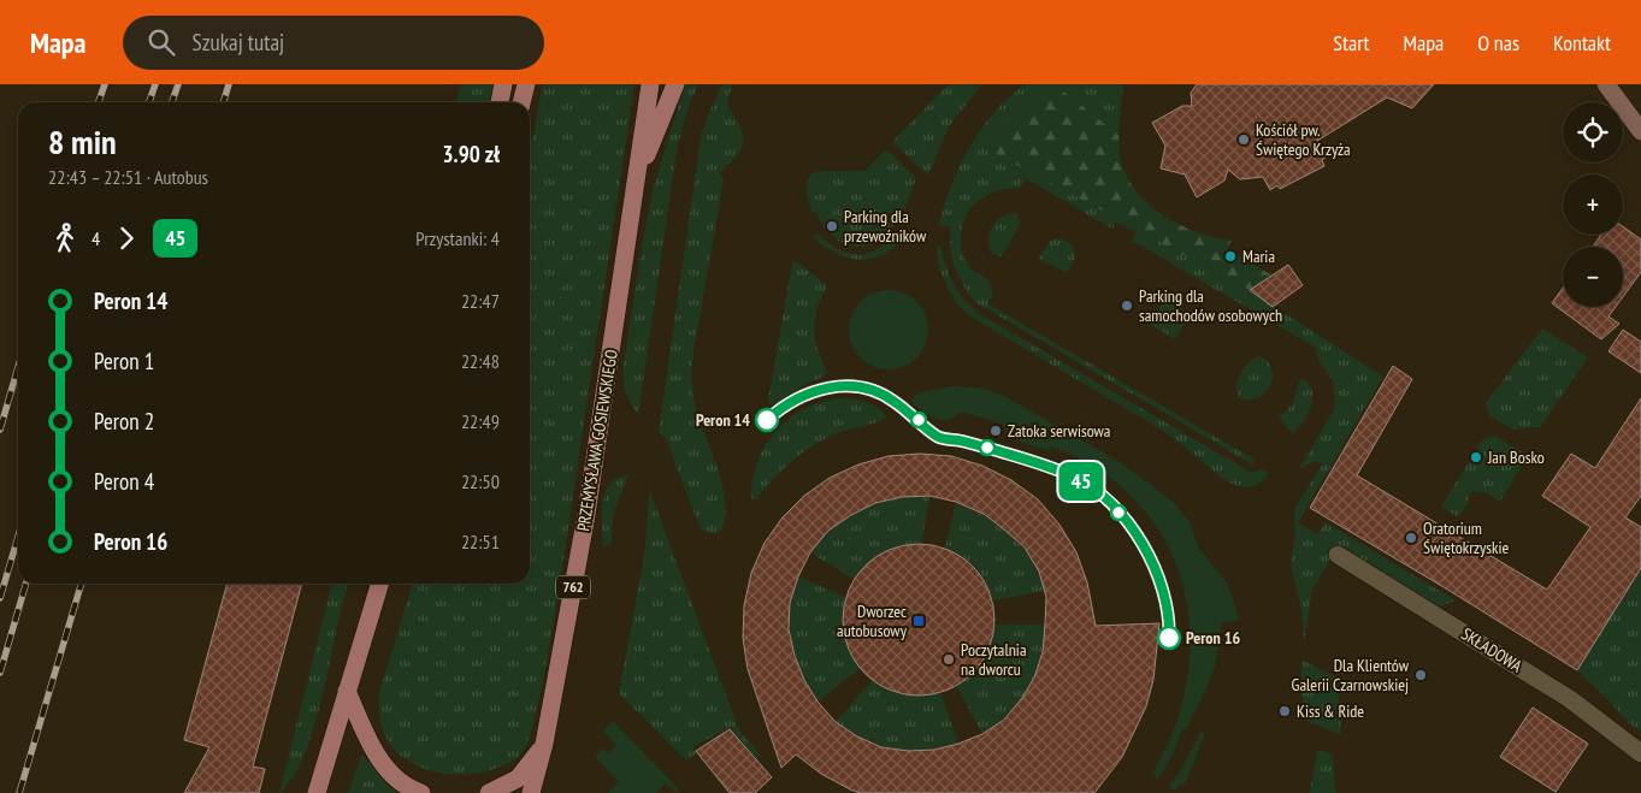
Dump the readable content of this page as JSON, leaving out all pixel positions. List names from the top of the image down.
{
  "streets": {
    "main road": ["PRZEMYSŁAWA GOSIEWSKIEGO", "762"],
    "street": ["SKŁADOWA"]
  },
  "places": {
    "other": [
      "Kościół pw. Świętego Krzyża",
      "Parking dla przewoźników",
      "Maria",
      "Parking dla samochodów osobowych",
      "Peron 14",
      "Zatoka serwisowa",
      "Jan Bosko",
      "Oratorium Świętokrzyskie",
      "Peron 16",
      "Poczytalnia na dworcu",
      "Dla Klientów Galerii Czarnowskiej",
      "Kiss & Ride"
    ],
    "transit": ["Dworzec autobusowy"]
  },
  "lines": ["bus line 45"],
  "page": {
    "header": "Mapa",
    "search": "Szukaj tutaj",
    "nav": [
      "Start",
      "Mapa",
      "O nas",
      "Kontakt"
    ],
    "on_map": "45",
    "map_buttons": ["+", "−"],
    "heading": ["8 min", "22:43 – 22:51 · Autobus", "3.90 zł"],
    "legs": ["4", "45", "Przystanki: 4"],
    "list": [
      {
        "name": "Peron 14",
        "value": "22:47"
      },
      {
        "name": "Peron 1",
        "value": "22:48"
      },
      {
        "name": "Peron 2",
        "value": "22:49"
      },
      {
        "name": "Peron 4",
        "value": "22:50"
      },
      {
        "name": "Peron 16",
        "value": "22:51"
      }
    ]
  }
}
